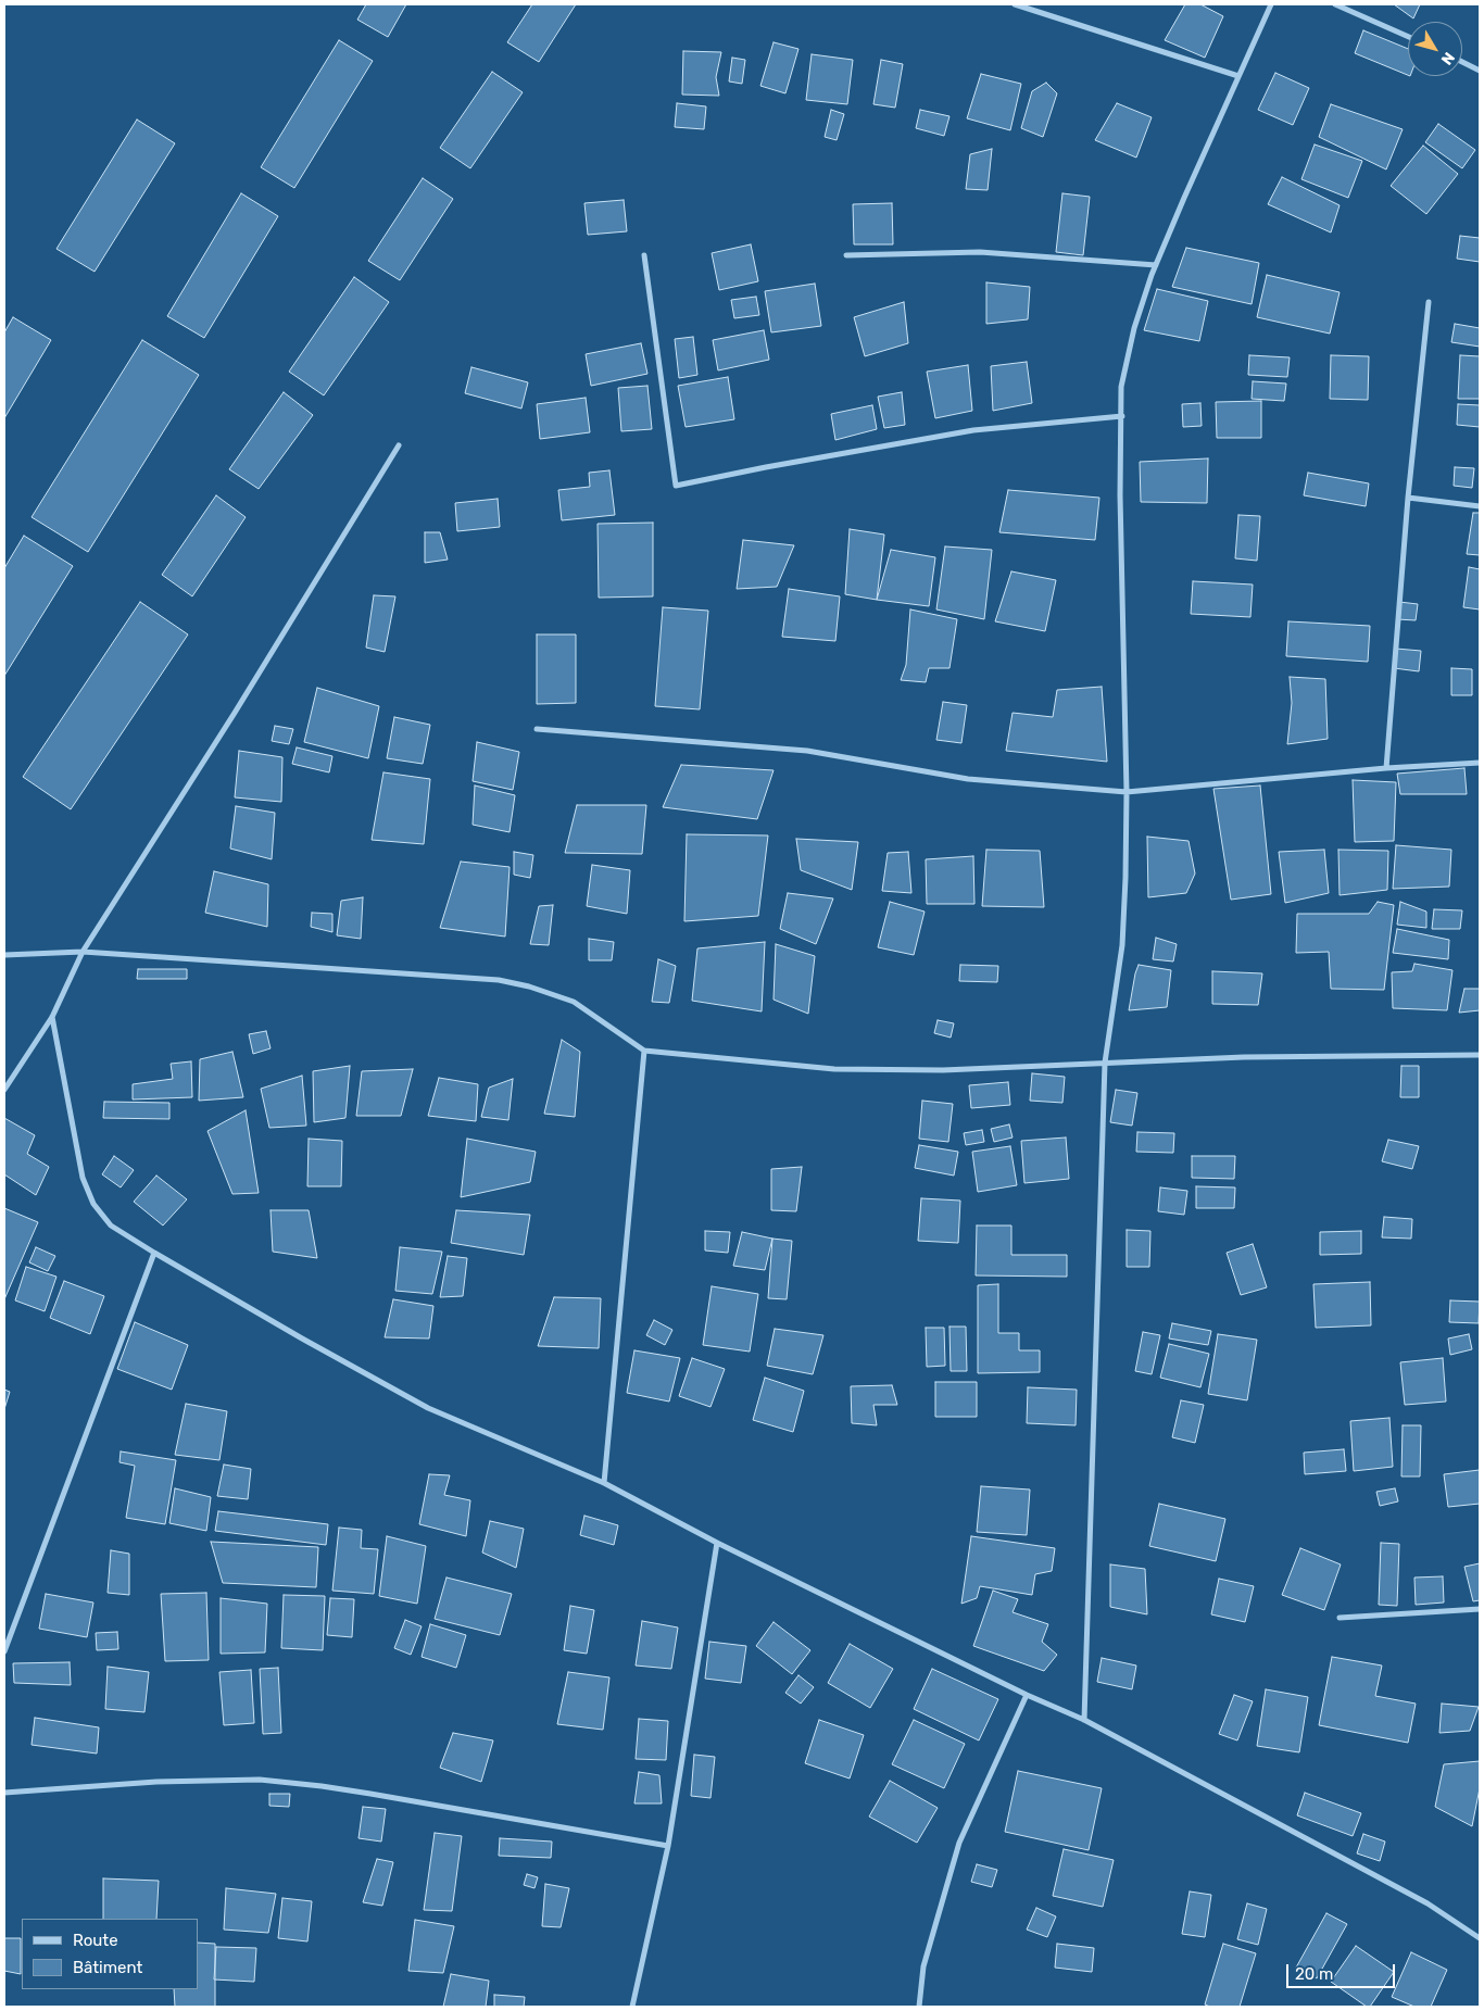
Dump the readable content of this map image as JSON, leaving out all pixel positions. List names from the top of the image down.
{
  "legend": ["Route", "Bâtiment"],
  "scale_bar": "20 m",
  "north": "bottom right"
}
